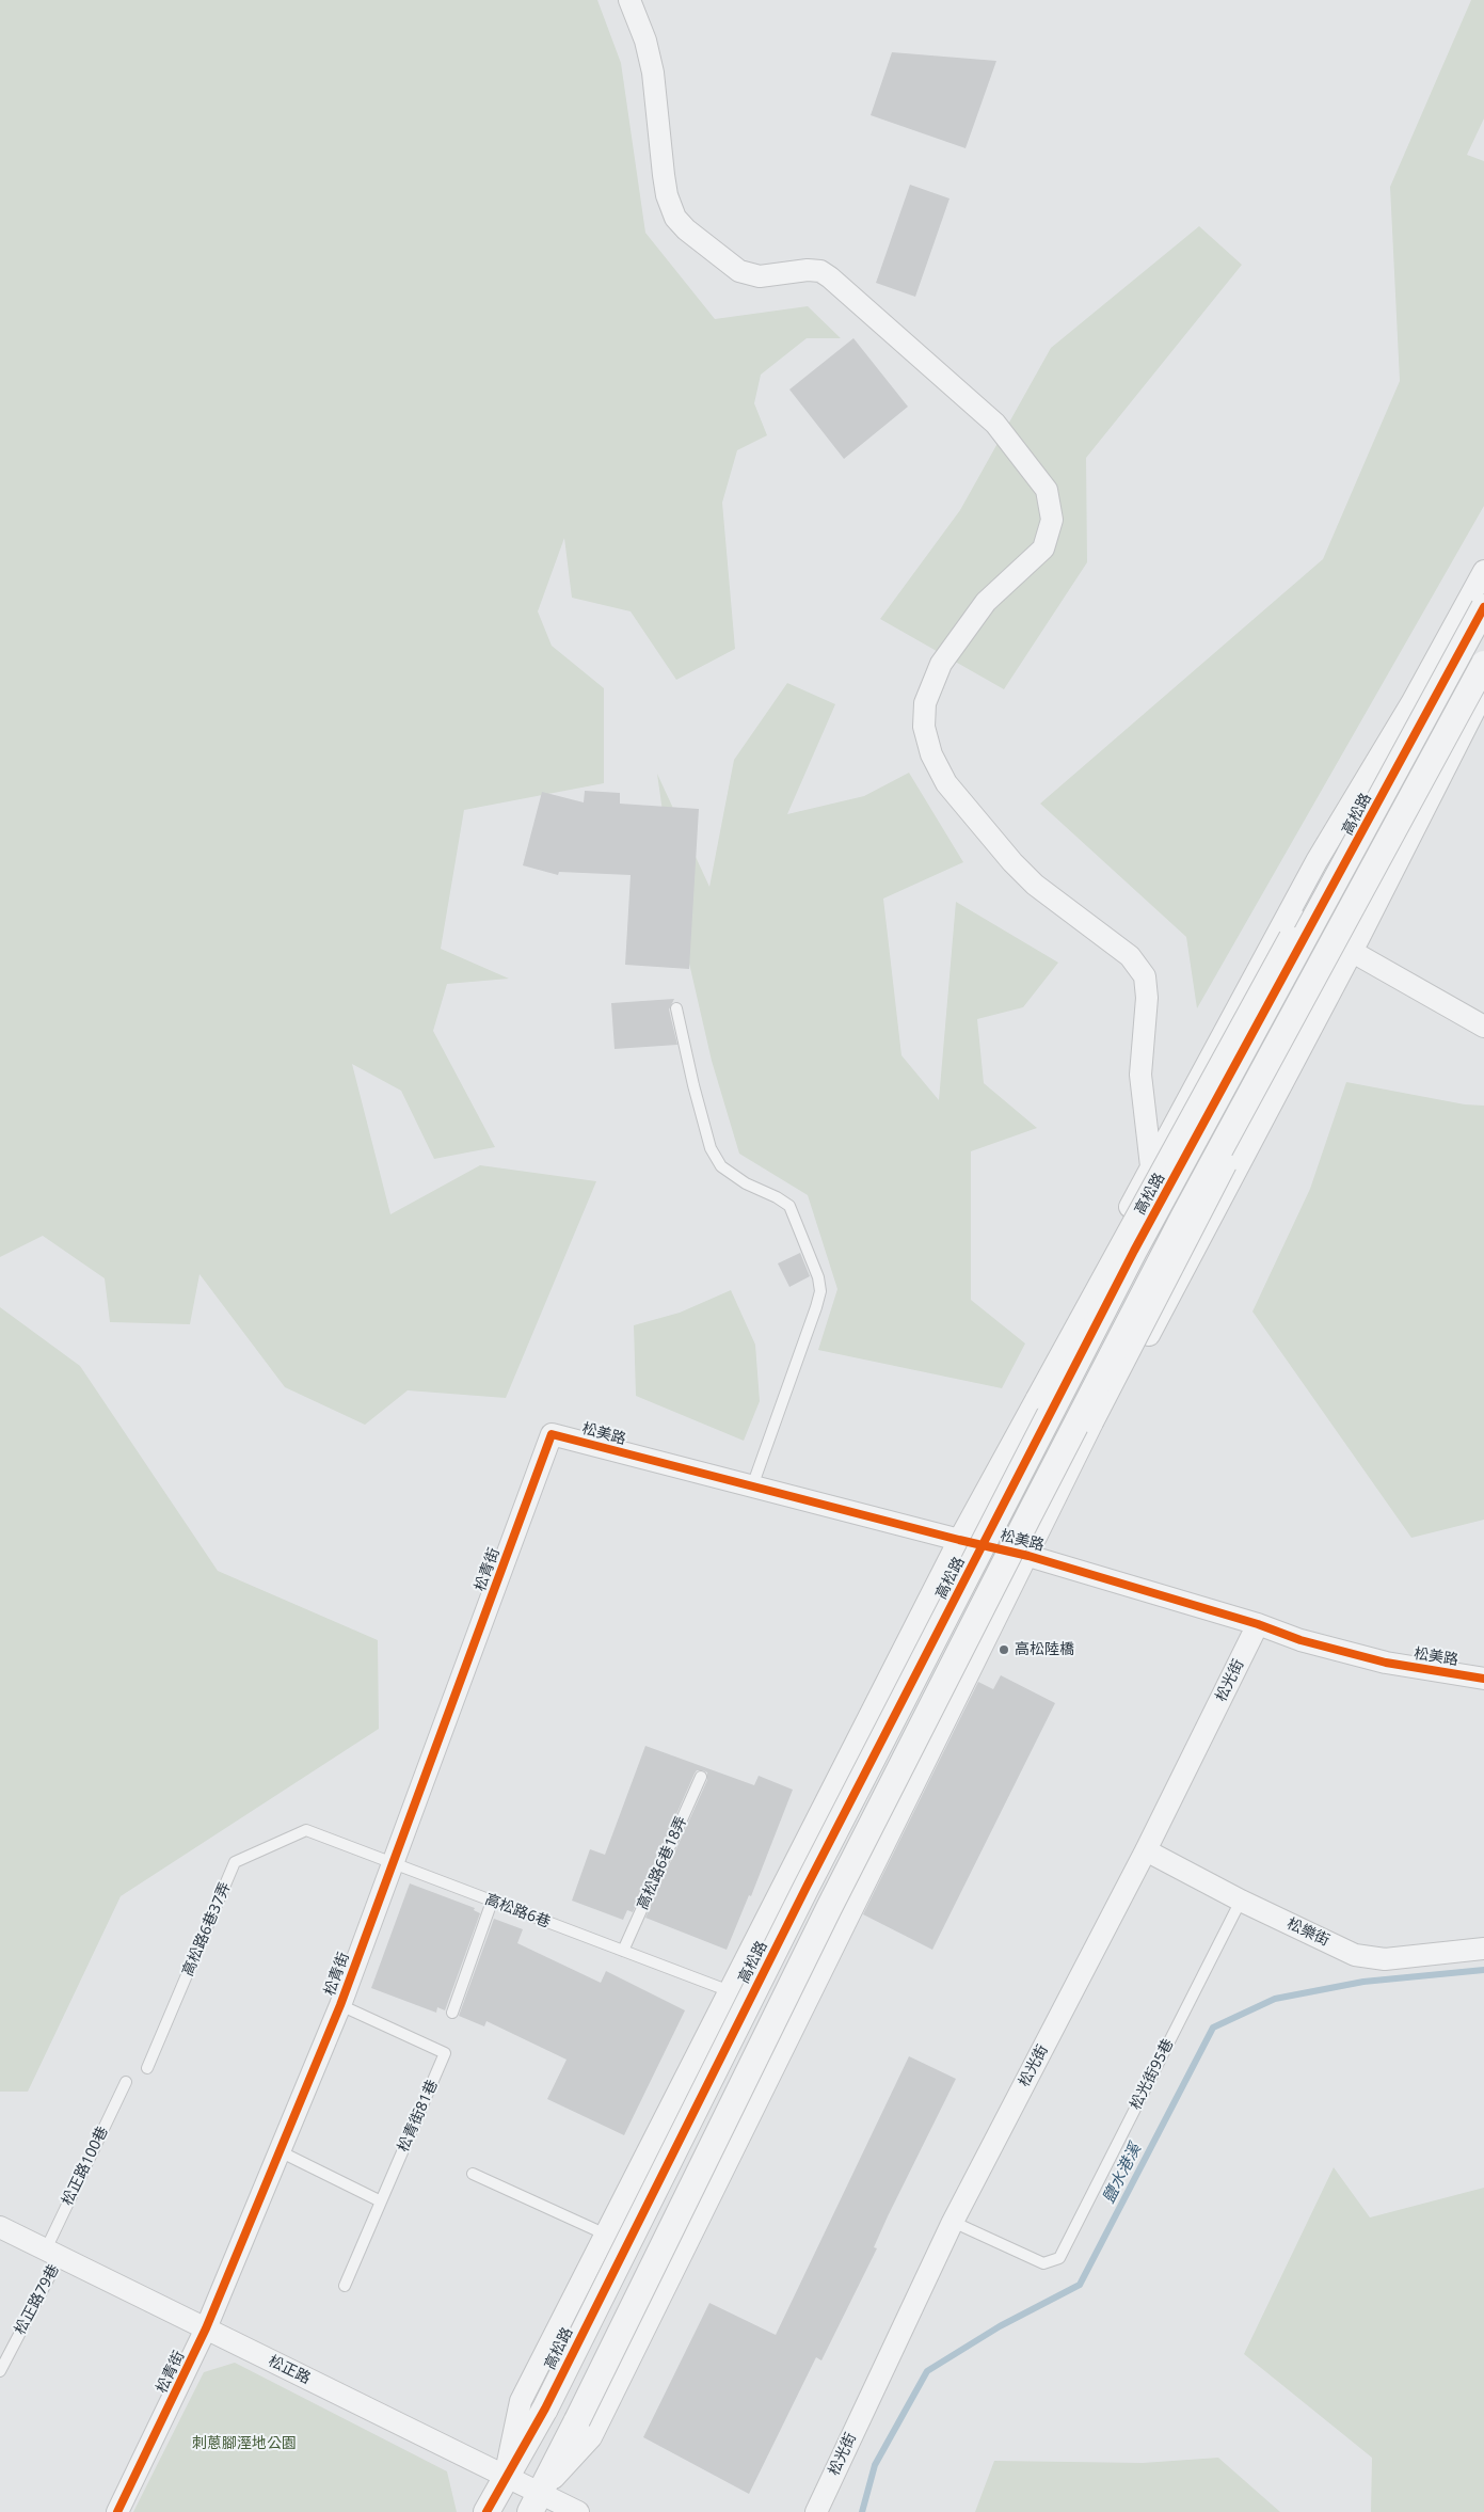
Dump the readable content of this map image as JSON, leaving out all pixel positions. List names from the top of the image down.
{
  "streets": {
    "street": [
      "高松路",
      "松美路",
      "松青街",
      "松光街",
      "松樂街",
      "松正路"
    ],
    "lane": [
      "高松路6巷18弄",
      "高松路6巷",
      "高松路6巷37弄",
      "松光街95巷",
      "松青街81巷",
      "松正路100巷",
      "松正路79巷"
    ]
  },
  "crossings": [
    ["高松路", "松美路"],
    ["高松路", "高松路6巷"],
    ["高松路", "松正路"],
    ["松美路", "松青街"],
    ["松美路", "松光街"],
    ["松青街", "高松路6巷"],
    ["松青街", "松青街81巷"],
    ["松青街", "松正路"],
    ["松光街", "松樂街"],
    ["松光街", "松光街95巷"],
    ["高松路6巷18弄", "高松路6巷"],
    ["高松路6巷", "高松路6巷37弄"],
    ["松樂街", "松光街95巷"],
    ["松正路100巷", "松正路79巷"],
    ["松正路100巷", "松正路"],
    ["松正路79巷", "松正路"]
  ],
  "water": ["鹽水港溪"],
  "parks": ["刺蔥腳溼地公園"],
  "places": ["高松陸橋"]
}
